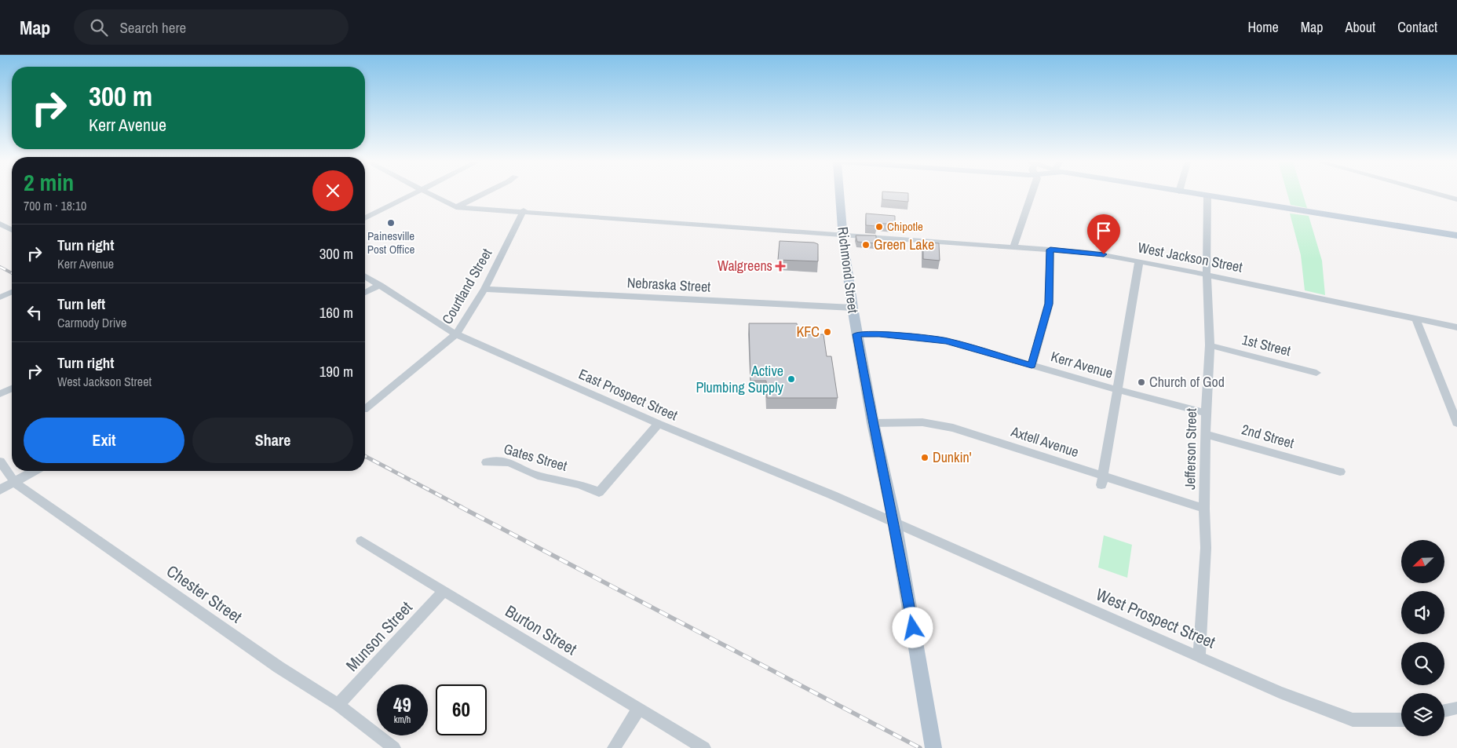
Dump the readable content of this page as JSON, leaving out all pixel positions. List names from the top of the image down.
{
  "streets": {
    "main road": ["Richmond Street"],
    "street": [
      "West Jackson Street",
      "Nebraska Street",
      "Courtland Street",
      "1st Street",
      "Kerr Avenue",
      "East Prospect Street",
      "2nd Street",
      "Axtell Avenue",
      "Jefferson Street",
      "Gates Street",
      "Chester Street",
      "West Prospect Street",
      "Burton Street",
      "Munson Street"
    ]
  },
  "crossings": [
    ["West Jackson Street", "Richmond Street"],
    ["West Jackson Street", "Courtland Street"],
    ["West Jackson Street", "Jefferson Street"],
    ["Richmond Street", "Nebraska Street"],
    ["Richmond Street", "Kerr Avenue"],
    ["Richmond Street", "East Prospect Street"],
    ["Richmond Street", "Axtell Avenue"],
    ["Richmond Street", "West Prospect Street"],
    ["Nebraska Street", "Courtland Street"],
    ["Courtland Street", "East Prospect Street"],
    ["1st Street", "Jefferson Street"],
    ["Kerr Avenue", "Jefferson Street"],
    ["East Prospect Street", "Gates Street"],
    ["East Prospect Street", "West Prospect Street"],
    ["2nd Street", "Jefferson Street"],
    ["Axtell Avenue", "Jefferson Street"],
    ["Jefferson Street", "West Prospect Street"],
    ["Chester Street", "Munson Street"],
    ["Burton Street", "Munson Street"]
  ],
  "places": {
    "other": [
      "Painesville Post Office",
      "Chipotle",
      "Green Lake",
      "KFC",
      "Active Plumbing Supply",
      "Church of God",
      "Dunkin'"
    ],
    "health": ["Walgreens"]
  },
  "north": "bottom left",
  "page": {
    "header": "Map",
    "search": "Search here",
    "nav": [
      "Home",
      "Map",
      "About",
      "Contact"
    ],
    "turn": ["300 m", "Kerr Avenue"],
    "heading": ["2 min", "700 m · 18:10"],
    "list": [
      {
        "name": "Turn right",
        "note": "Kerr Avenue",
        "value": "300 m"
      },
      {
        "name": "Turn left",
        "note": "Carmody Drive",
        "value": "160 m"
      },
      {
        "name": "Turn right",
        "note": "West Jackson Street",
        "value": "190 m"
      }
    ],
    "buttons": ["Exit", "Share"],
    "speed": "49 km/h",
    "limit": "60"
  }
}
